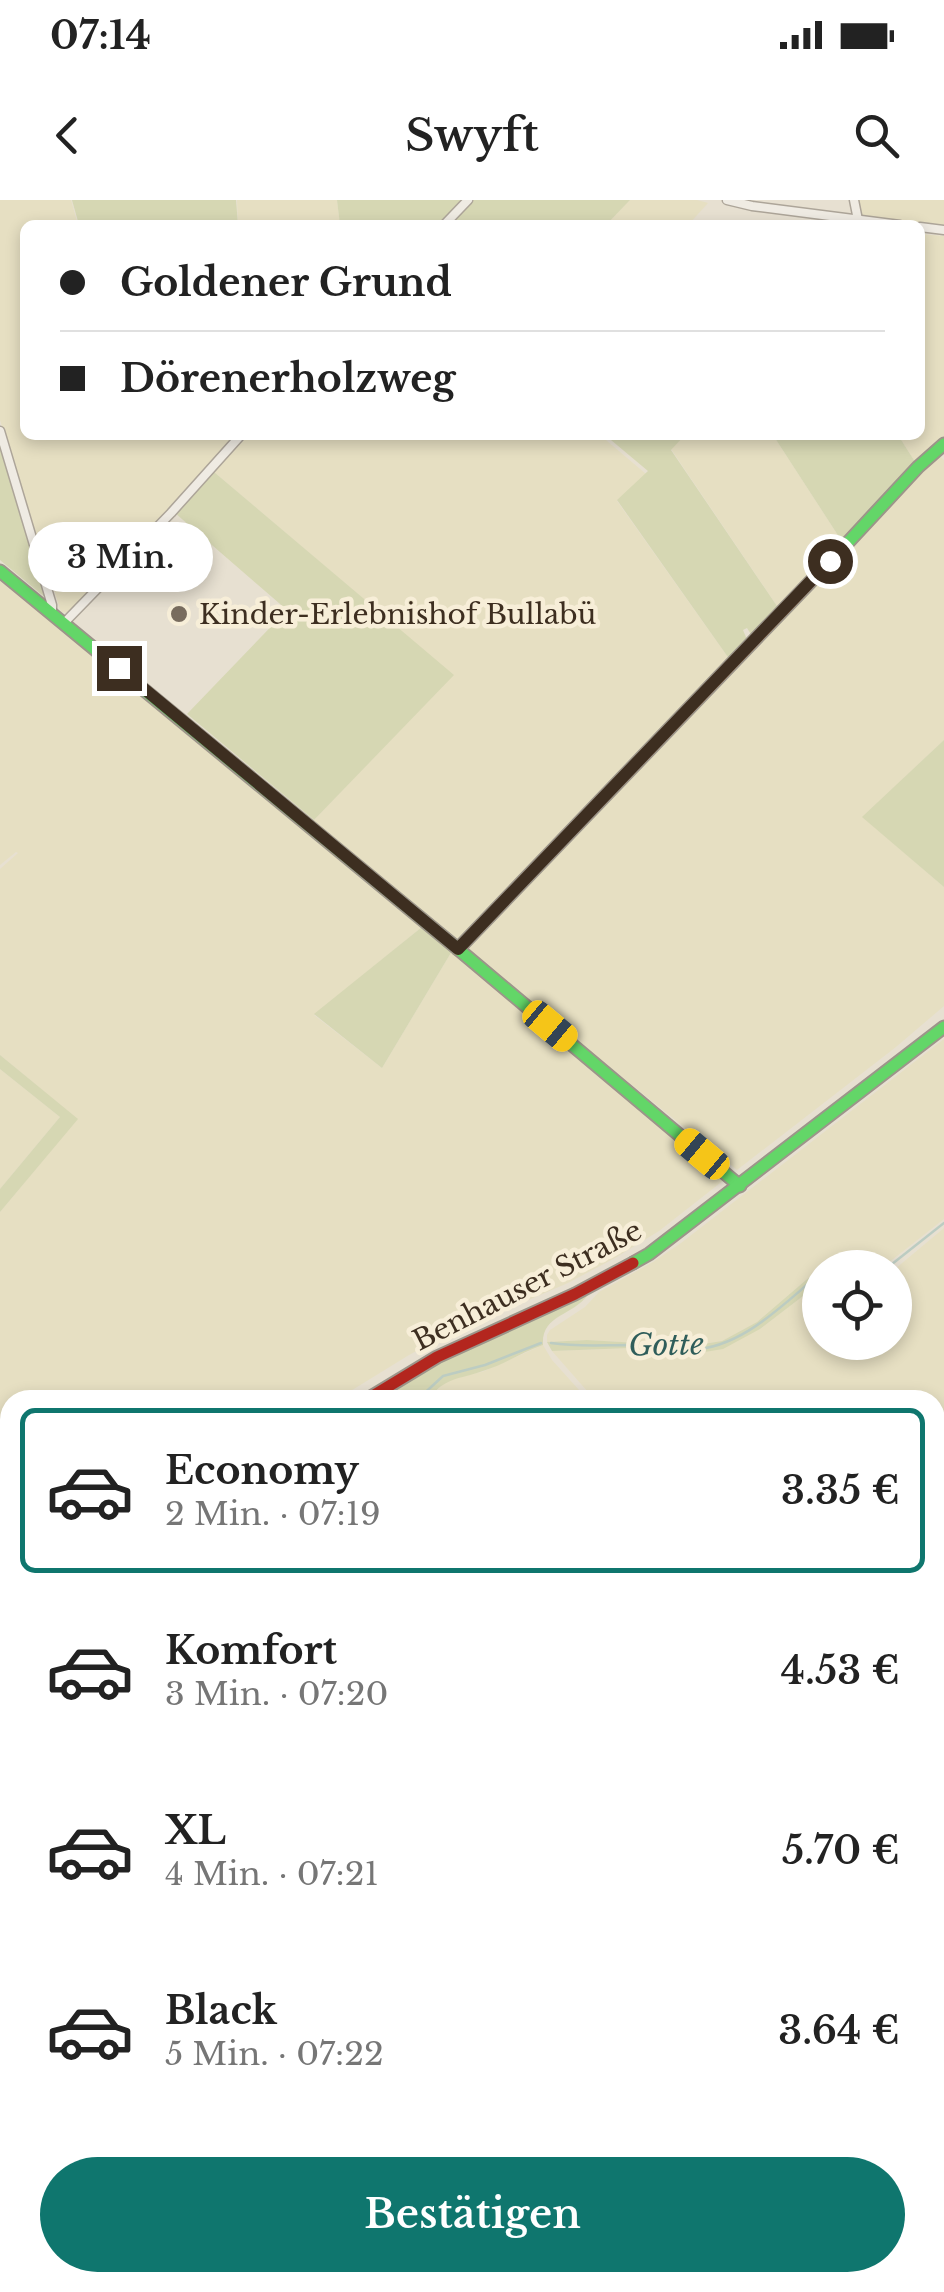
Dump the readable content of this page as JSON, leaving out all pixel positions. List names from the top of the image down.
{
  "streets": {
    "street": ["Benhauser Straße"]
  },
  "water": ["Gotte"],
  "places": ["Kinder-Erlebnishof Bullabü"],
  "page": {
    "status": "07:14",
    "header": "Swyft",
    "banner": ["Goldener Grund", "Dörenerholzweg"],
    "bubble": "3 Min.",
    "list": [
      {
        "name": "Economy",
        "note": "2 Min. · 07:19",
        "value": "3.35 €"
      },
      {
        "name": "Komfort",
        "note": "3 Min. · 07:20",
        "value": "4.53 €"
      },
      {
        "name": "XL",
        "note": "4 Min. · 07:21",
        "value": "5.70 €"
      },
      {
        "name": "Black",
        "note": "5 Min. · 07:22",
        "value": "3.64 €"
      }
    ],
    "buttons": "Bestätigen"
  }
}
